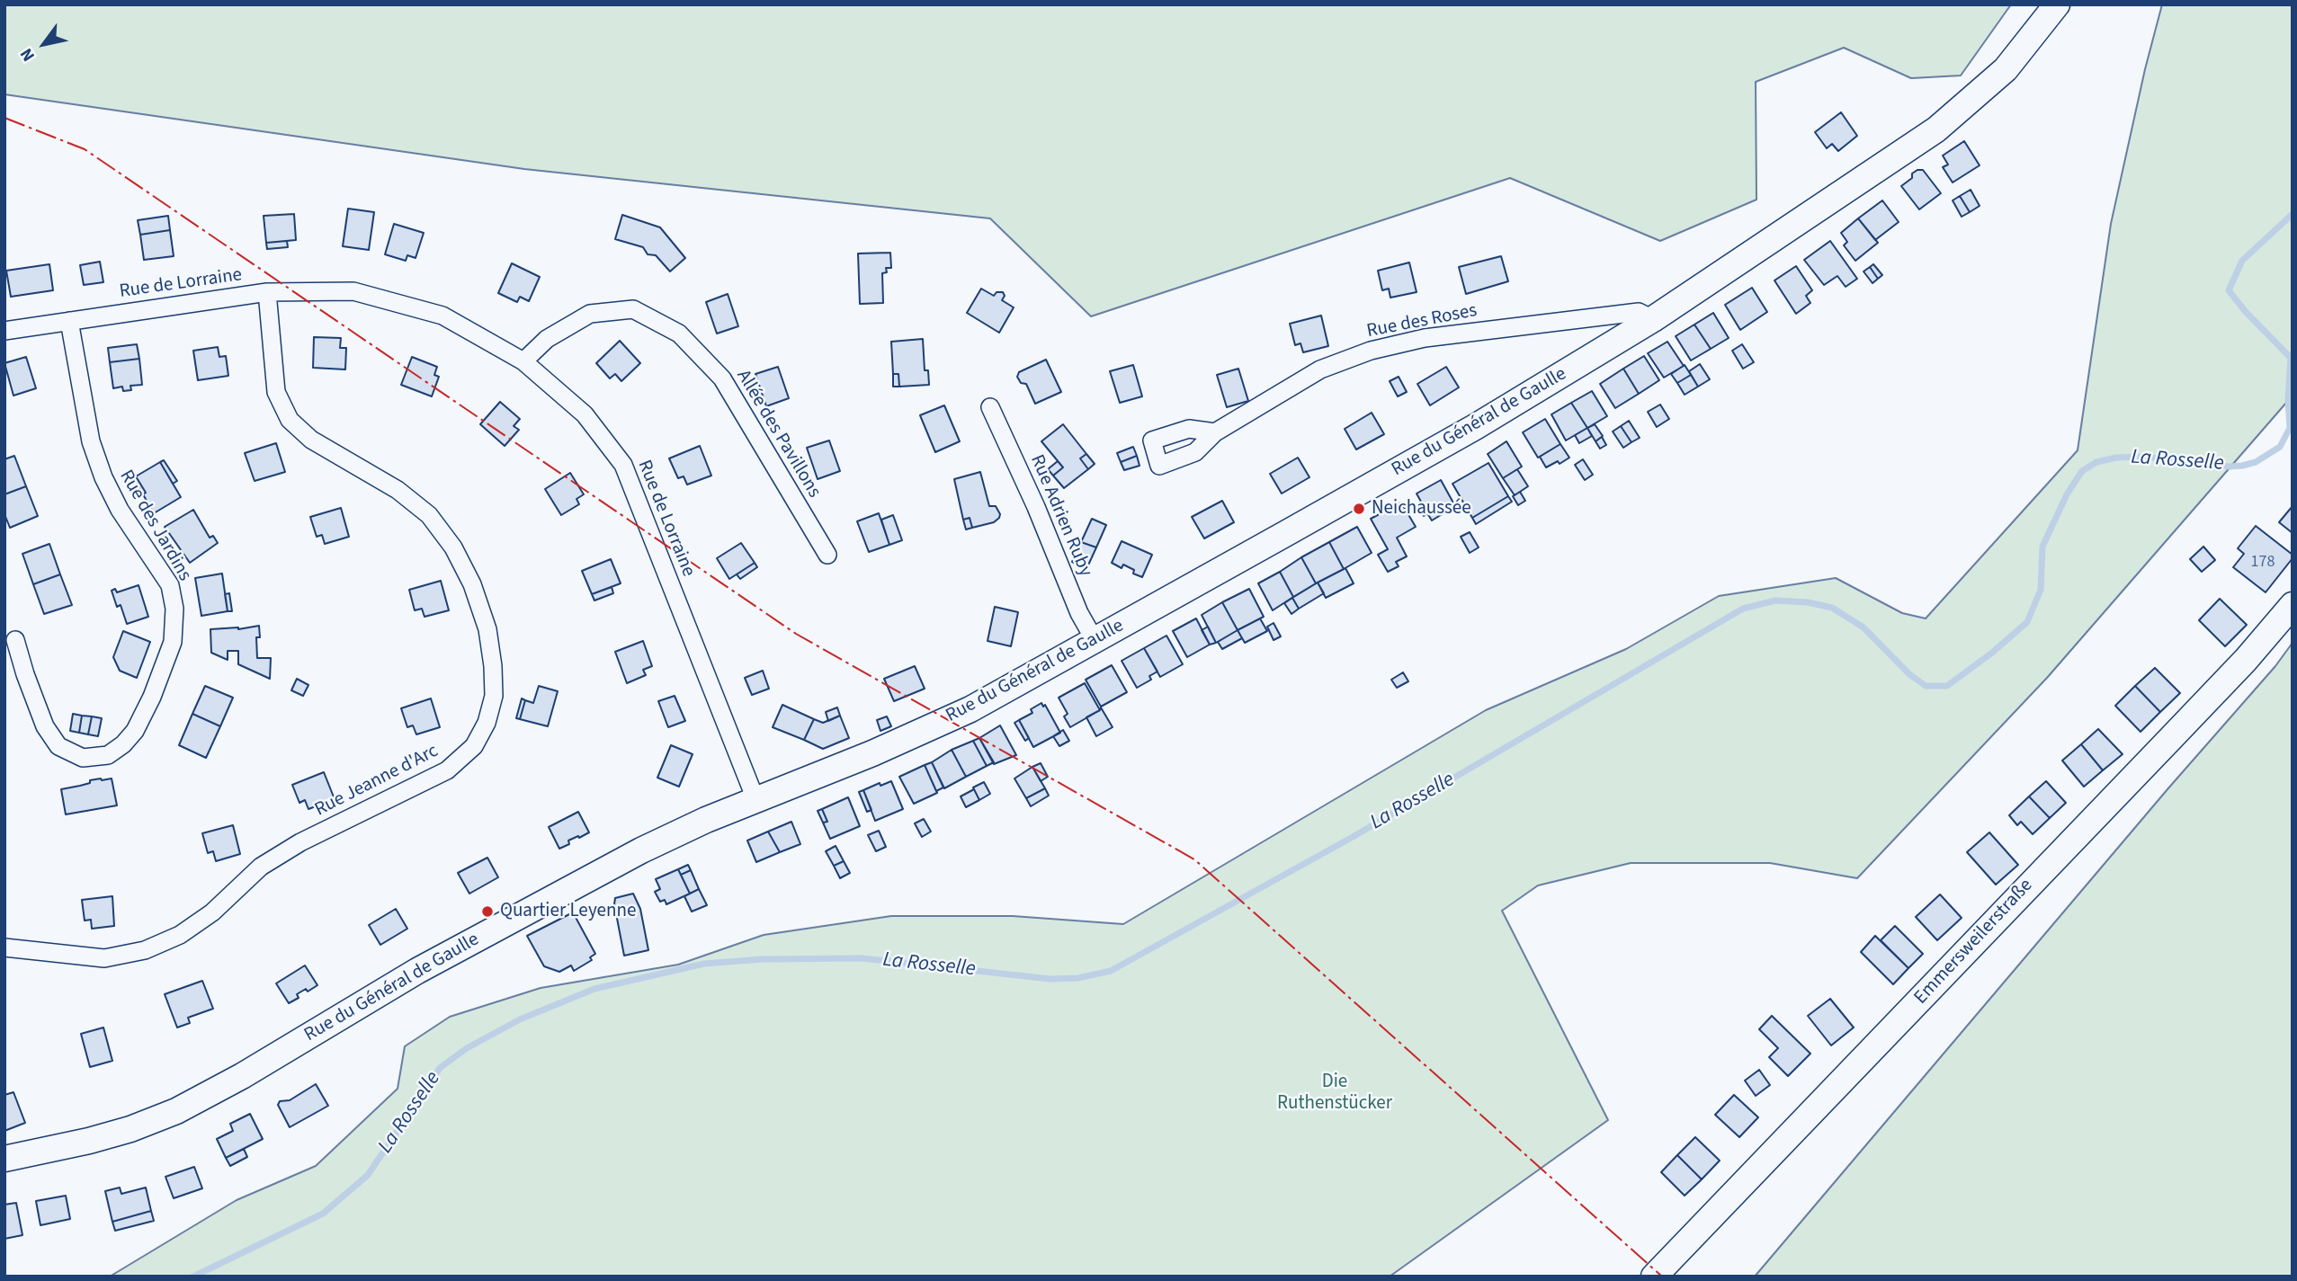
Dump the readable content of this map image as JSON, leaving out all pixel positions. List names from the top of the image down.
{
  "streets": {
    "main road": ["Rue du Général de Gaulle", "Emmersweilerstraße"],
    "street": [
      "Rue de Lorraine",
      "Rue des Roses",
      "Allée des Pavillons",
      "Rue Adrien Ruby",
      "Rue des Jardins",
      "Rue Jeanne d'Arc"
    ]
  },
  "crossings": [
    ["Rue de Lorraine", "Rue du Général de Gaulle"],
    ["Rue de Lorraine", "Allée des Pavillons"],
    ["Rue de Lorraine", "Rue des Jardins"],
    ["Rue de Lorraine", "Rue Jeanne d'Arc"],
    ["Rue des Roses", "Rue du Général de Gaulle"],
    ["Rue du Général de Gaulle", "Rue Adrien Ruby"]
  ],
  "water": ["La Rosselle"],
  "parks": ["Die Ruthenstücker"],
  "places": ["Neichaussée", "Quartier Leyenne"],
  "house_numbers": ["178"],
  "north": "bottom left"
}
